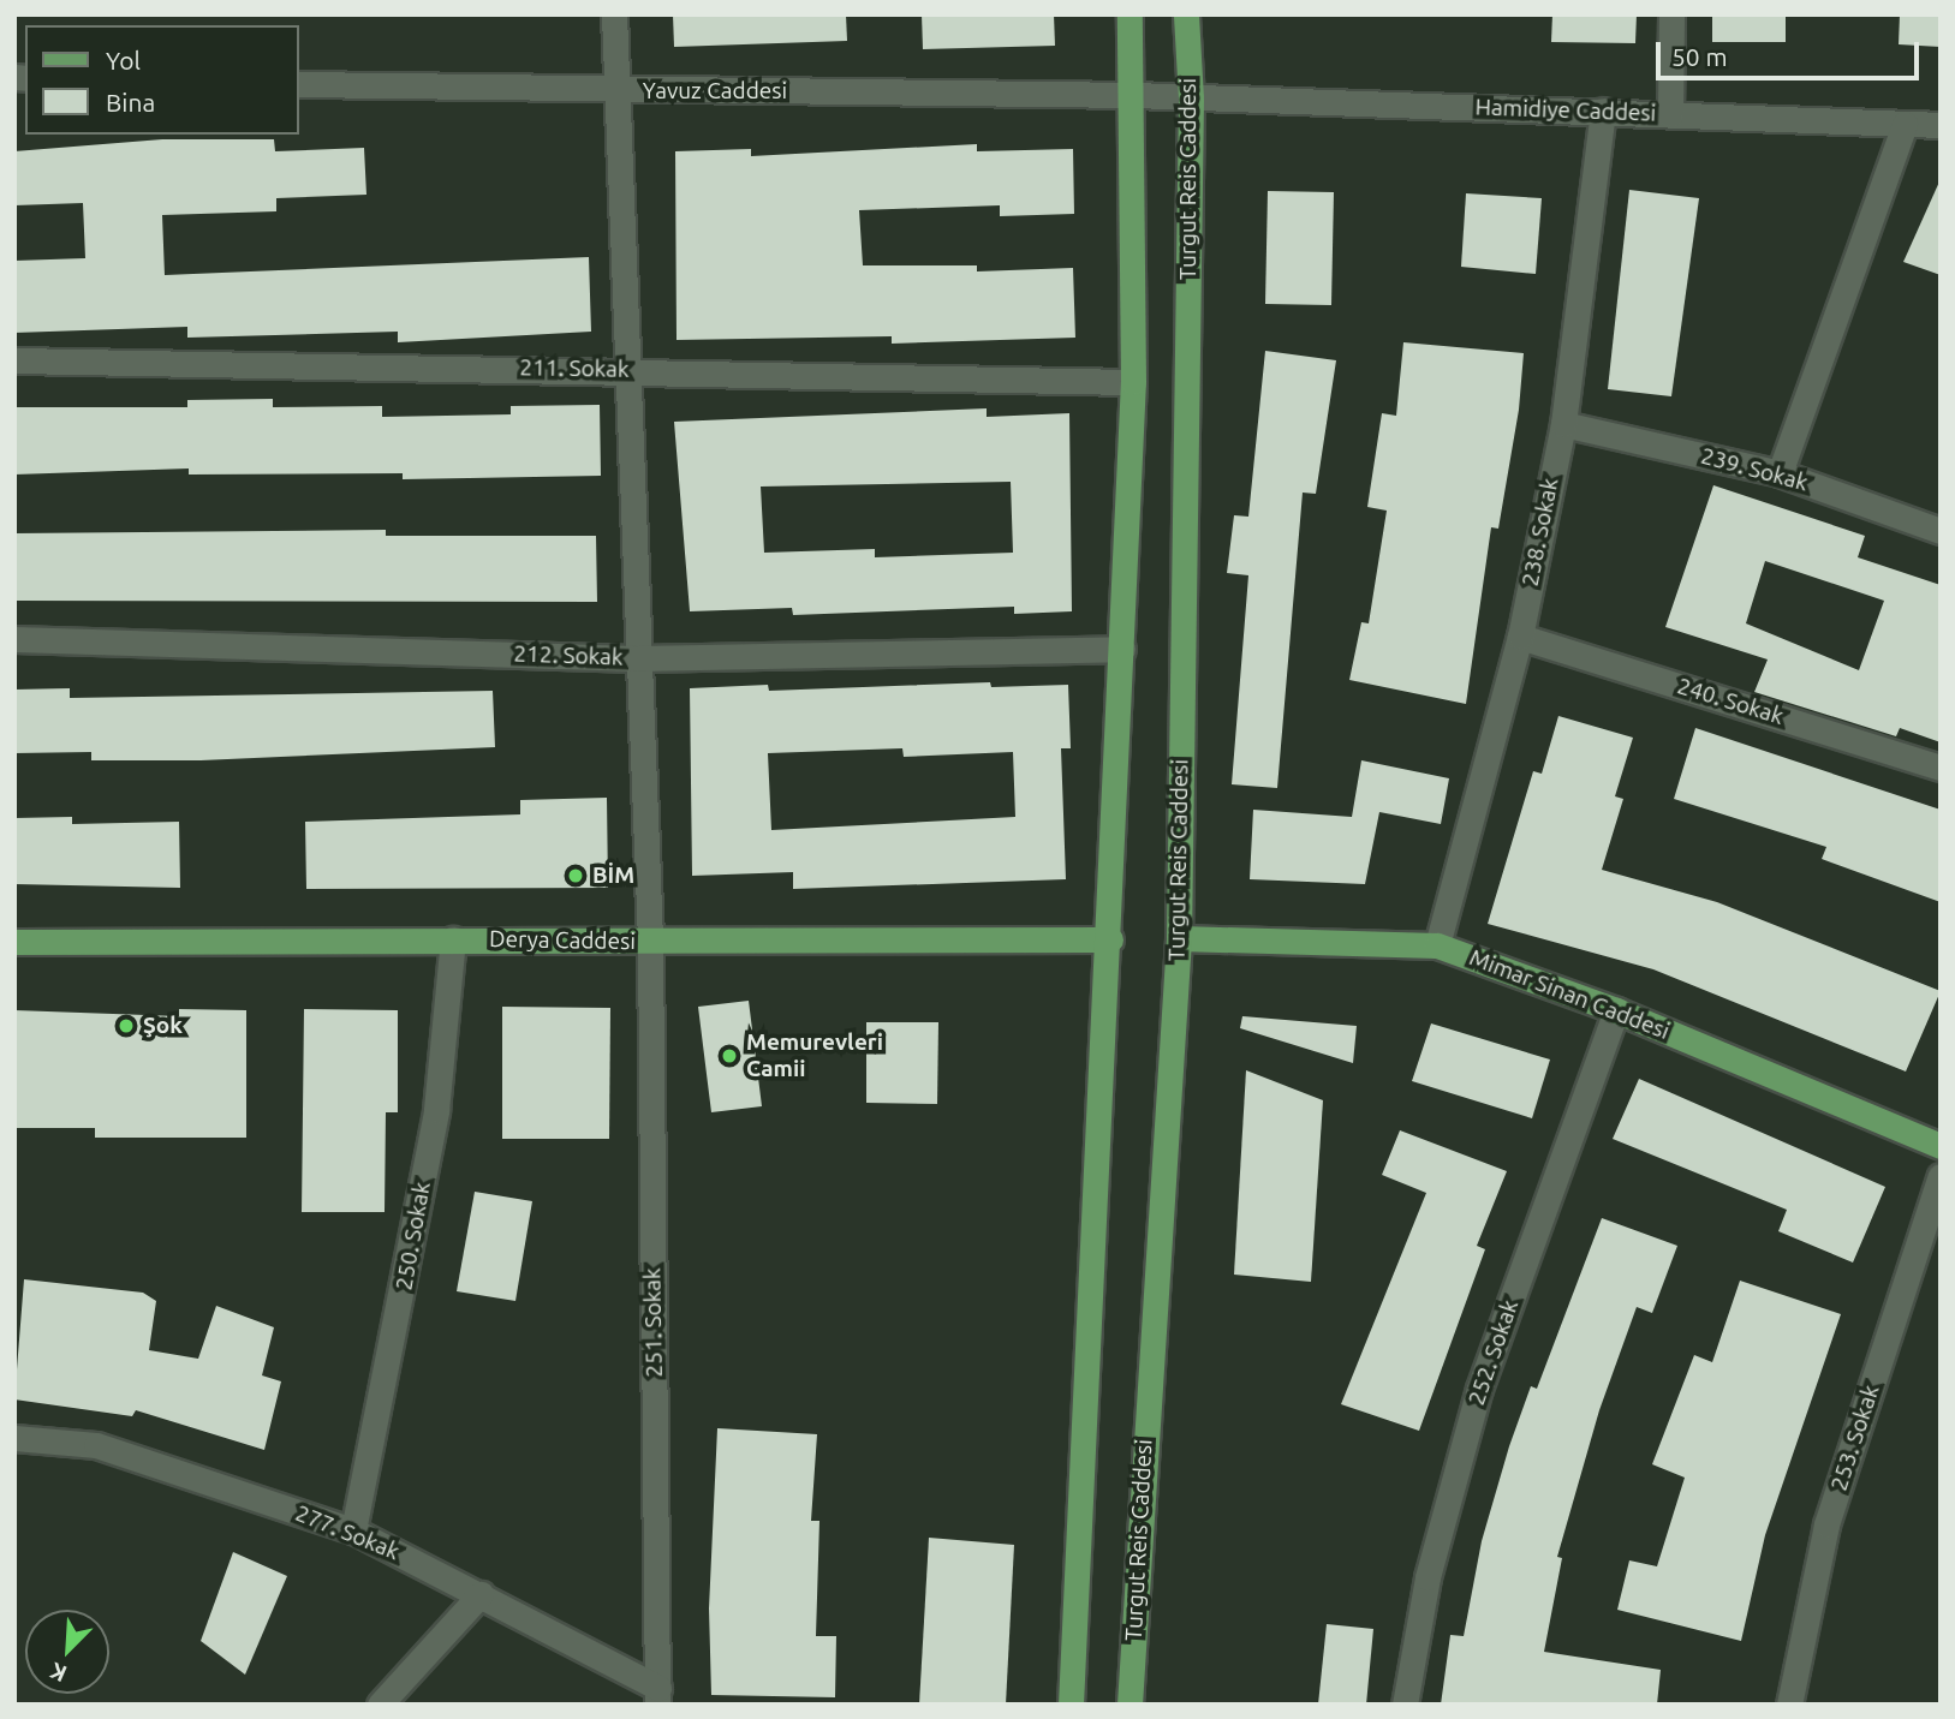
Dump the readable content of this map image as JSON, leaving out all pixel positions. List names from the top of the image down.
{
  "streets": {
    "main road": ["Turgut Reis Caddesi", "Derya Caddesi", "Mimar Sinan Caddesi"],
    "street": [
      "Yavuz Caddesi",
      "Hamidiye Caddesi",
      "211. Sokak",
      "239. Sokak",
      "238. Sokak",
      "212. Sokak",
      "240. Sokak",
      "250. Sokak",
      "251. Sokak",
      "252. Sokak",
      "253. Sokak",
      "277. Sokak"
    ]
  },
  "crossings": [
    ["Yavuz Caddesi", "Hamidiye Caddesi"],
    ["Yavuz Caddesi", "Turgut Reis Caddesi"],
    ["Yavuz Caddesi", "251. Sokak"],
    ["Hamidiye Caddesi", "Turgut Reis Caddesi"],
    ["Hamidiye Caddesi", "238. Sokak"],
    ["Turgut Reis Caddesi", "Mimar Sinan Caddesi"],
    ["211. Sokak", "251. Sokak"],
    ["239. Sokak", "238. Sokak"],
    ["238. Sokak", "240. Sokak"],
    ["238. Sokak", "Mimar Sinan Caddesi"],
    ["212. Sokak", "251. Sokak"],
    ["Derya Caddesi", "250. Sokak"],
    ["Derya Caddesi", "251. Sokak"],
    ["Mimar Sinan Caddesi", "252. Sokak"],
    ["250. Sokak", "277. Sokak"],
    ["251. Sokak", "277. Sokak"]
  ],
  "places": ["BİM", "Şok", "Memurevleri Camii"],
  "legend": ["Yol", "Bina"],
  "scale_bar": "50 m",
  "north": "bottom left"
}
